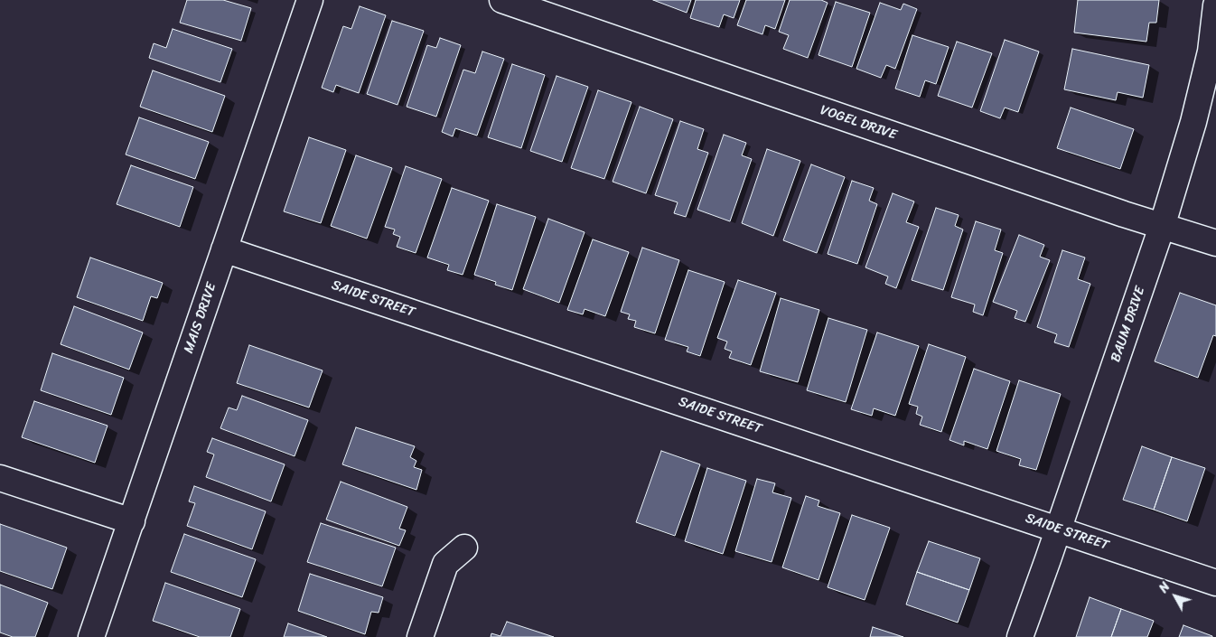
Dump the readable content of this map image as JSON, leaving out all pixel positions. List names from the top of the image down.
{
  "streets": {
    "street": [
      "VOGEL DRIVE",
      "SAIDE STREET",
      "MAIS DRIVE",
      "BAUM DRIVE"
    ]
  },
  "crossings": [
    ["VOGEL DRIVE", "BAUM DRIVE"],
    ["SAIDE STREET", "MAIS DRIVE"],
    ["SAIDE STREET", "BAUM DRIVE"]
  ],
  "north": "top left"
}
